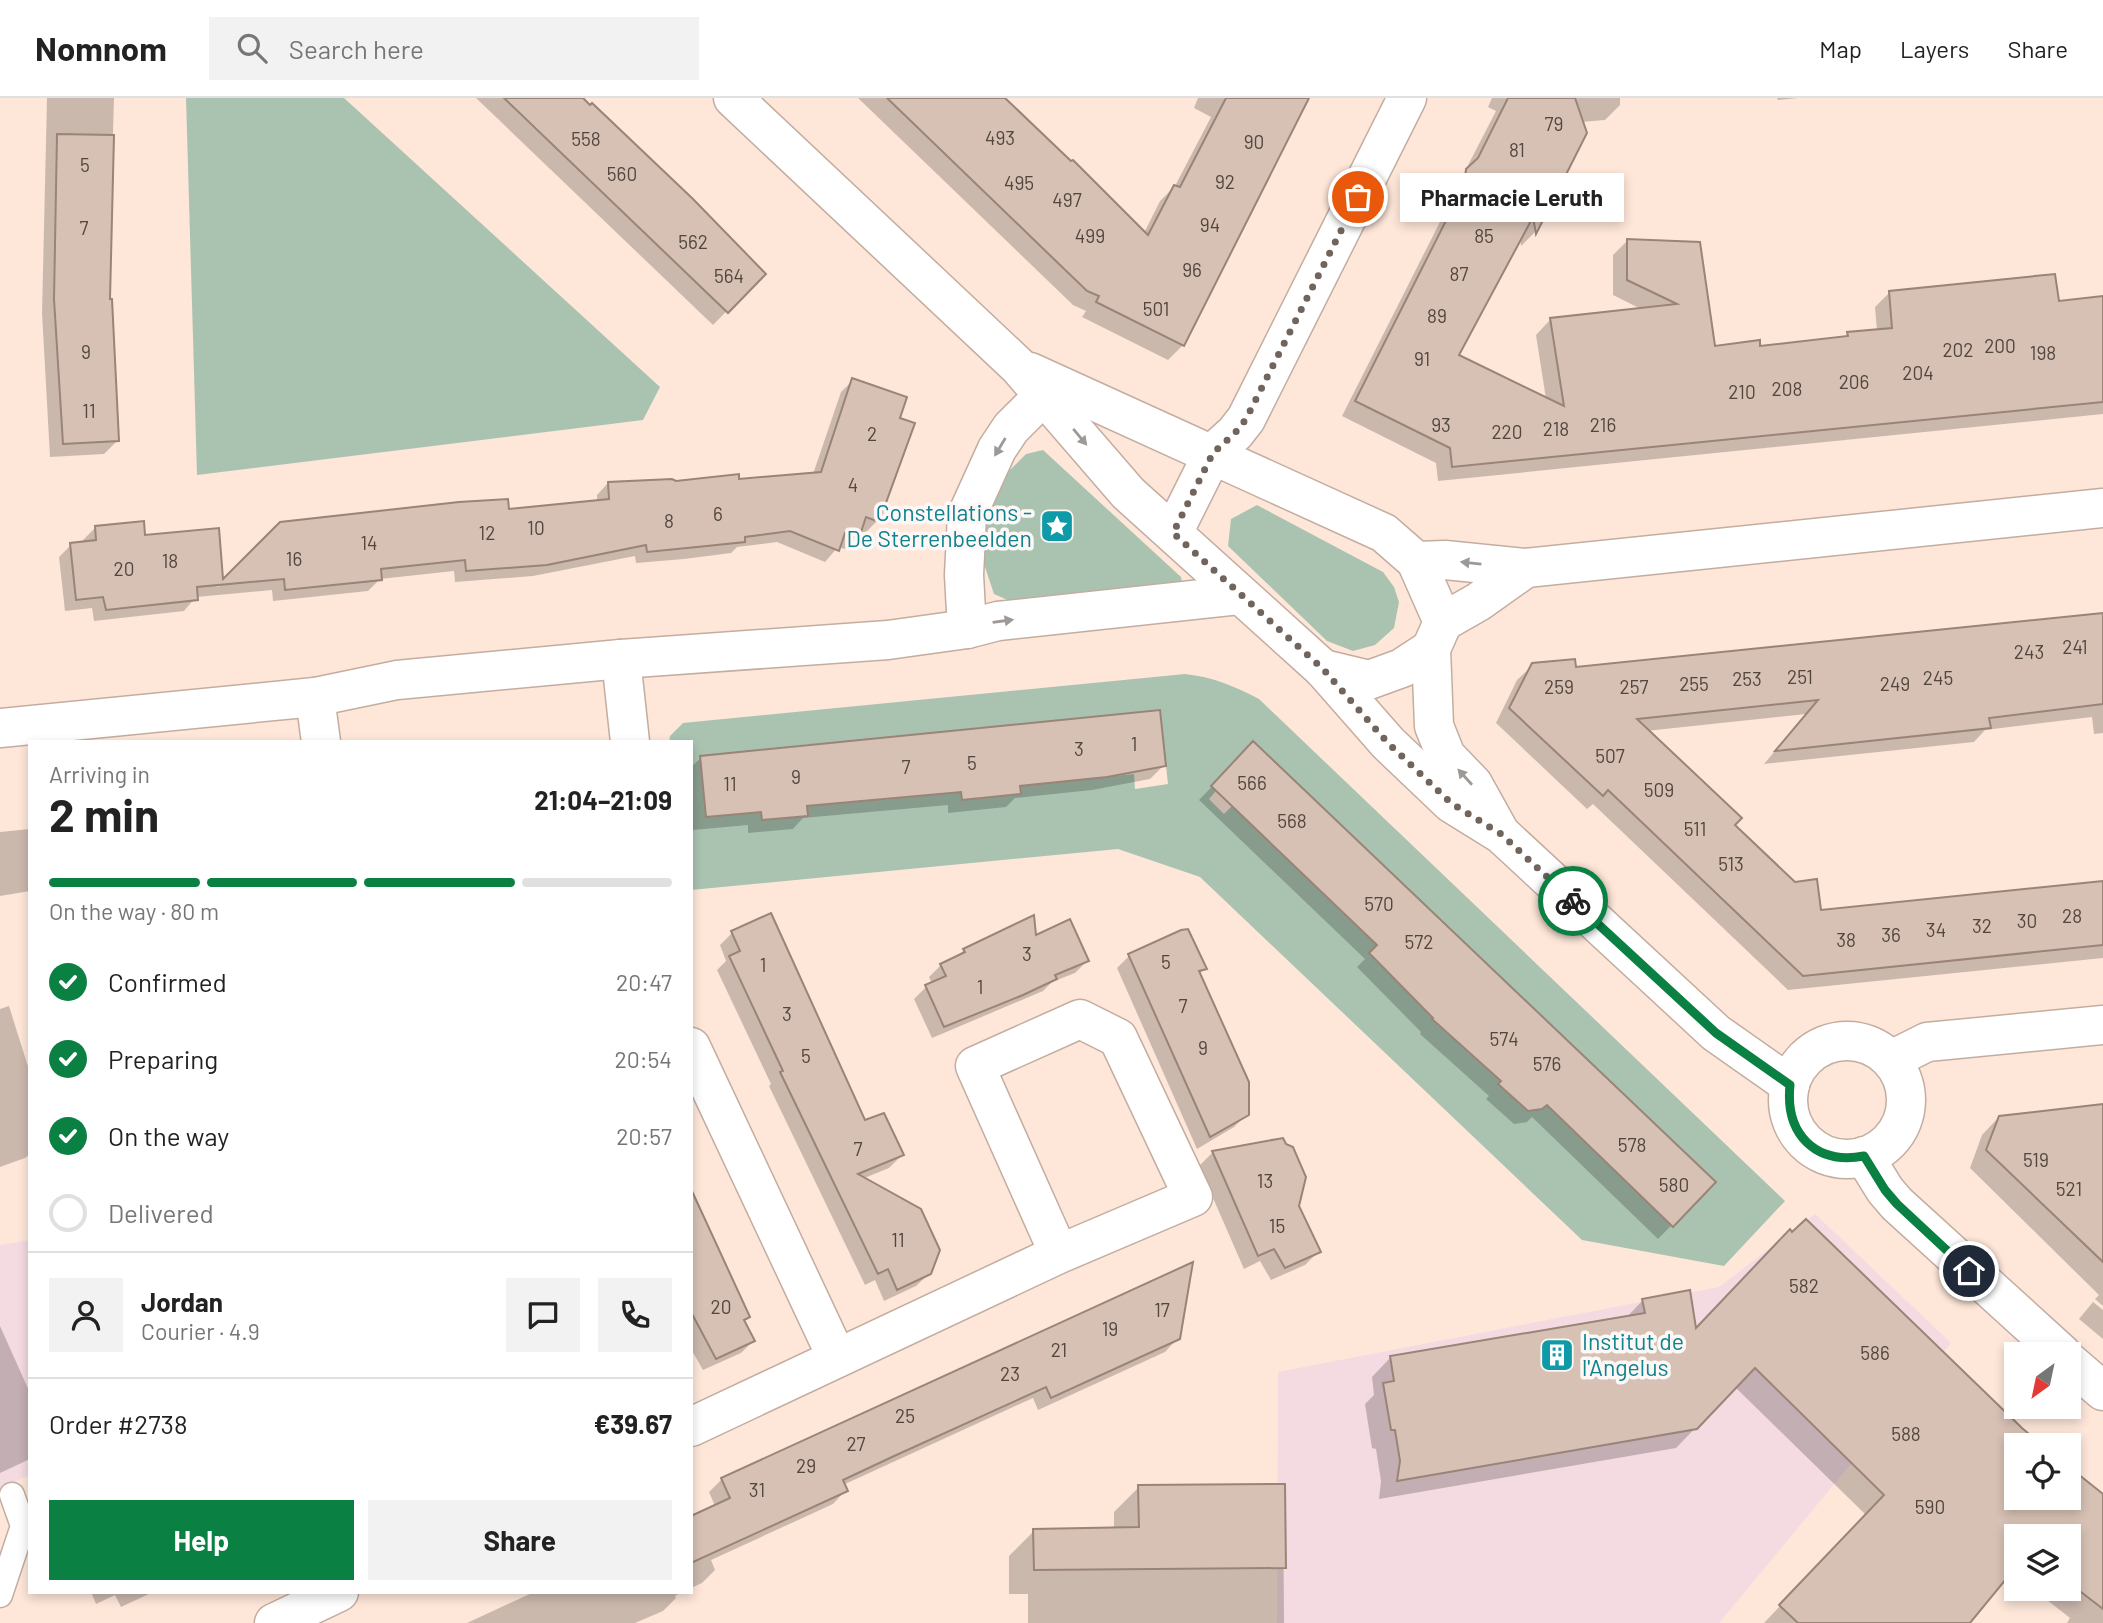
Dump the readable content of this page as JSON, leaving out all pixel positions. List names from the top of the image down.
{
  "places": {
    "other": ["Pharmacie Leruth"],
    "place": ["Constellations - De Sterrenbeelden"],
    "building": ["Institut de l'Angelus"]
  },
  "house_numbers": [
    "79",
    "493",
    "558",
    "90",
    "81",
    "5",
    "560",
    "92",
    "495",
    "497",
    "94",
    "7",
    "499",
    "85",
    "562",
    "96",
    "87",
    "564",
    "501",
    "89",
    "200",
    "202",
    "9",
    "198",
    "91",
    "204",
    "206",
    "208",
    "210",
    "11",
    "93",
    "216",
    "218",
    "220",
    "2",
    "4",
    "6",
    "8",
    "10",
    "12",
    "14",
    "16",
    "18",
    "20",
    "241",
    "243",
    "251",
    "245",
    "253",
    "255",
    "249",
    "259",
    "257",
    "1",
    "3",
    "507",
    "5",
    "7",
    "9",
    "566",
    "11",
    "509",
    "568",
    "511",
    "513",
    "570",
    "28",
    "30",
    "32",
    "34",
    "36",
    "38",
    "572",
    "3",
    "5",
    "1",
    "1",
    "7",
    "3",
    "574",
    "9",
    "5",
    "576",
    "578",
    "7",
    "519",
    "13",
    "580",
    "521",
    "15",
    "11",
    "582",
    "20",
    "17",
    "19",
    "21",
    "586",
    "23",
    "25",
    "588",
    "27",
    "29",
    "31",
    "590"
  ],
  "north": "bottom left",
  "page": {
    "header": "Nomnom",
    "search": "Search here",
    "nav": ["Map", "Layers", "Share"],
    "bubble": "Pharmacie Leruth",
    "heading": ["2 min", "Arriving in", "21:04–21:09"],
    "panel": [
      "Jordan",
      "Courier · 4.9",
      "Order #2738",
      "€39.67"
    ],
    "bar": "On the way · 80 m",
    "list": [
      ["Confirmed", "20:47"],
      ["Preparing", "20:54"],
      ["On the way", "20:57"],
      "Delivered"
    ],
    "buttons": ["Help", "Share"]
  }
}
